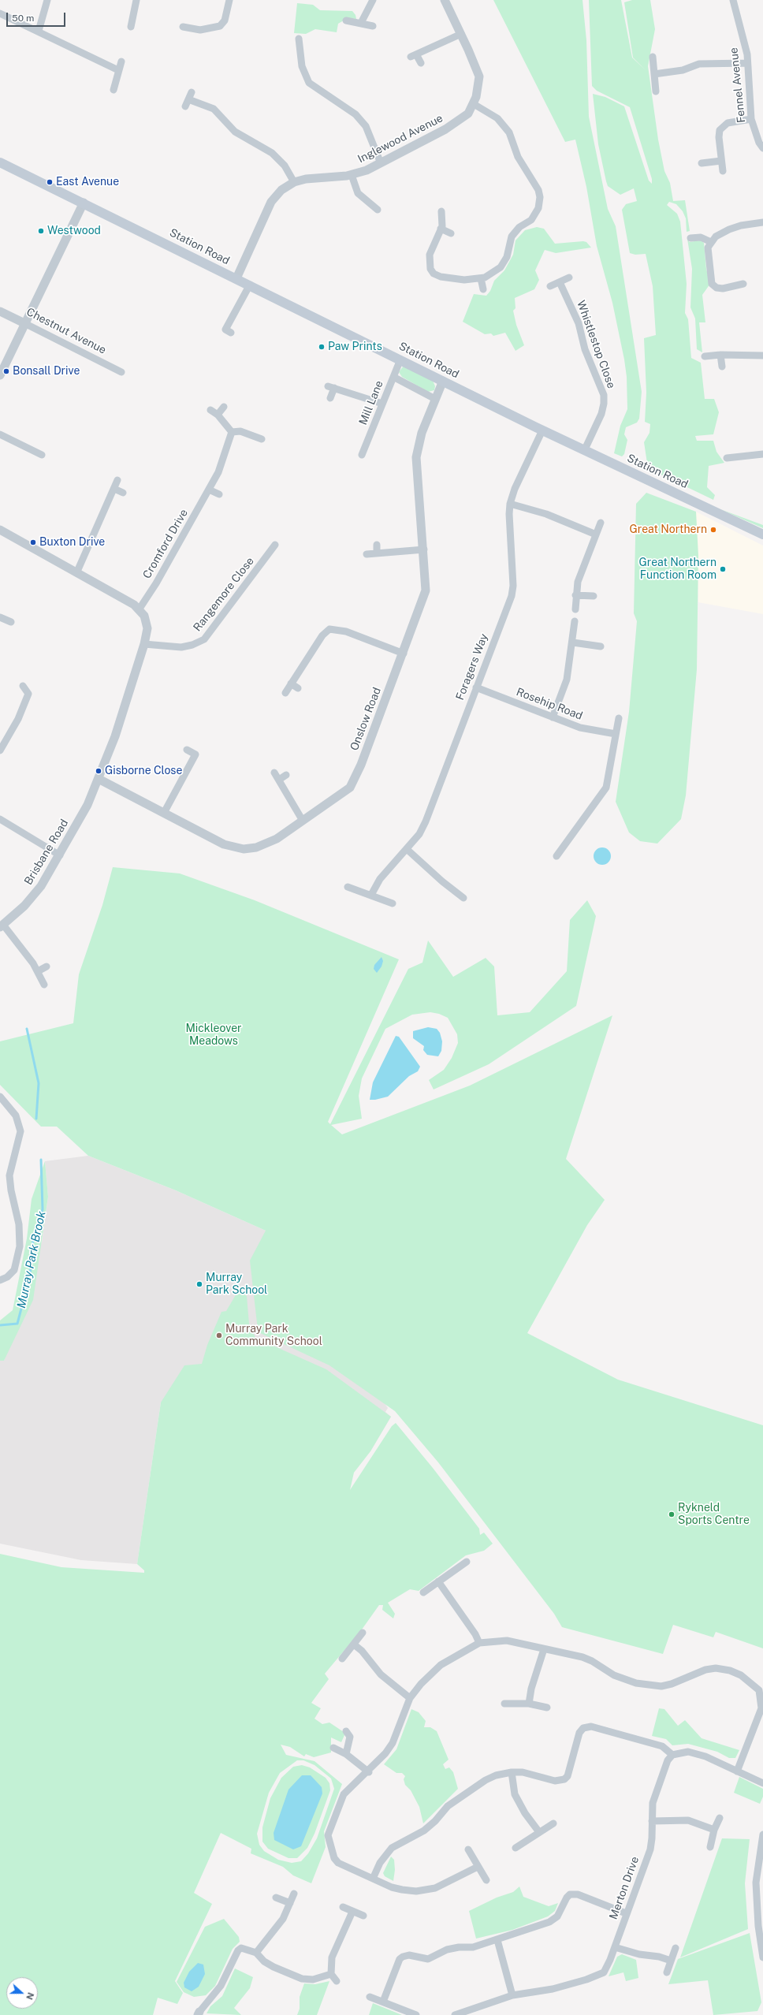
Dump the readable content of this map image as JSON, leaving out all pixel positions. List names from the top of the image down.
{
  "streets": {
    "main road": ["Station Road"],
    "street": [
      "Fennel Avenue",
      "Inglewood Avenue",
      "Chestnut Avenue",
      "Whistlestop Close",
      "Mill Lane",
      "Cromford Drive",
      "Rangemore Close",
      "Foragers Way",
      "Rosehip Road",
      "Onslow Road",
      "Brisbane Road",
      "Merton Drive"
    ]
  },
  "crossings": [
    ["Inglewood Avenue", "Station Road"],
    ["Station Road", "Whistlestop Close"],
    ["Station Road", "Mill Lane"],
    ["Station Road", "Foragers Way"],
    ["Station Road", "Onslow Road"],
    ["Foragers Way", "Rosehip Road"],
    ["Onslow Road", "Brisbane Road"]
  ],
  "water": ["Murray Park Brook"],
  "parks": ["Mickleover Meadows"],
  "places": [
    "East Avenue",
    "Westwood",
    "Paw Prints",
    "Bonsall Drive",
    "Great Northern",
    "Buxton Drive",
    "Great Northern Function Room",
    "Gisborne Close",
    "Murray Park School",
    "Murray Park Community School",
    "Rykneld Sports Centre"
  ],
  "scale_bar": "50 m",
  "north": "right"
}
